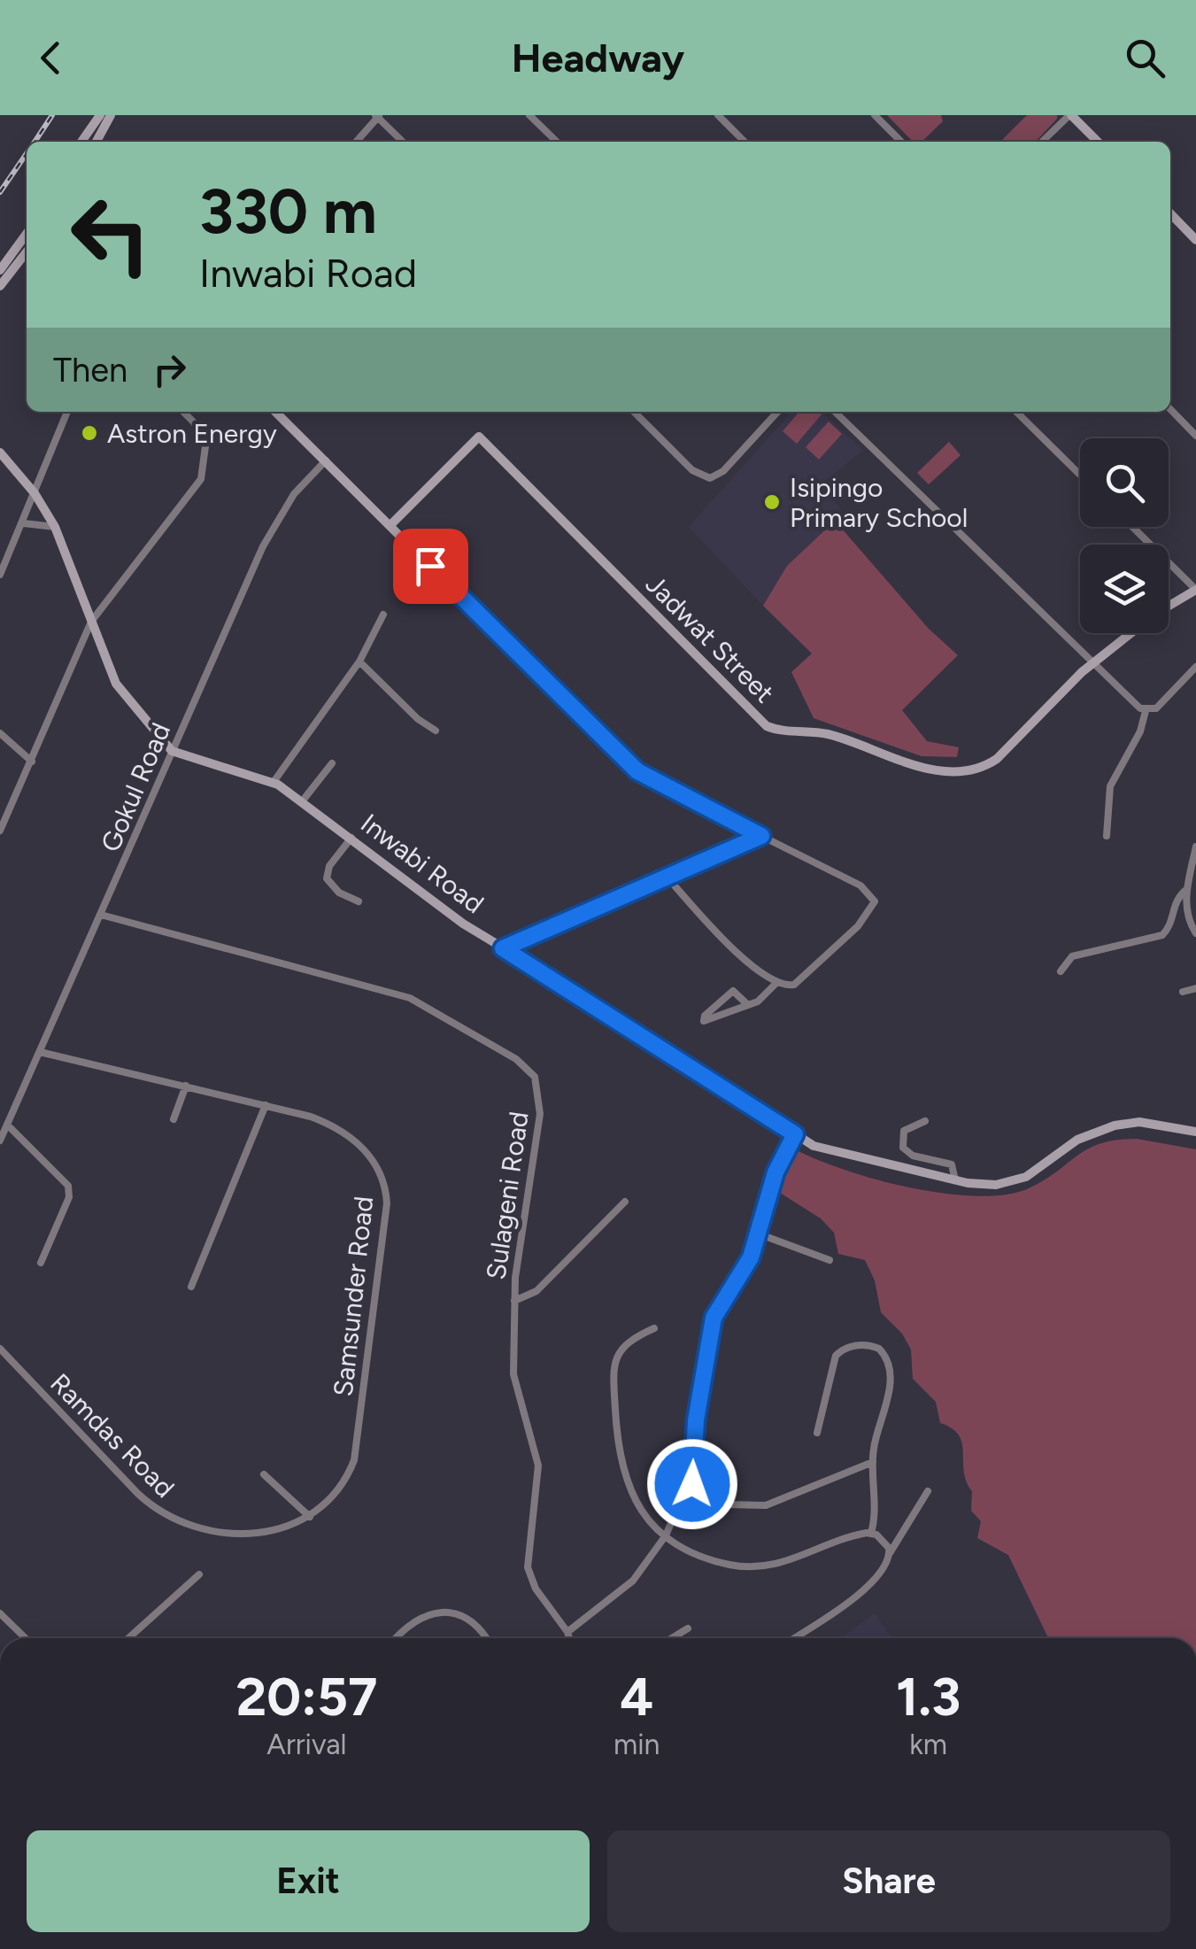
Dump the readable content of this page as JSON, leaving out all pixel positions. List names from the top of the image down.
{
  "streets": {
    "street": [
      "Jadwat Street",
      "Gokul Road",
      "Inwabi Road",
      "Sulageni Road",
      "Samsunder Road",
      "Ramdas Road"
    ]
  },
  "crossings": [
    ["Gokul Road", "Inwabi Road"],
    ["Gokul Road", "Sulageni Road"],
    ["Gokul Road", "Samsunder Road"],
    ["Samsunder Road", "Ramdas Road"]
  ],
  "places": ["Astron Energy", "Isipingo Primary School"],
  "page": {
    "header": "Headway",
    "turn": ["330 m", "Inwabi Road"],
    "then": "Then",
    "eta": [
      "20:57",
      "Arrival",
      "4",
      "min",
      "1.3",
      "km"
    ],
    "buttons": ["Exit", "Share"]
  }
}
